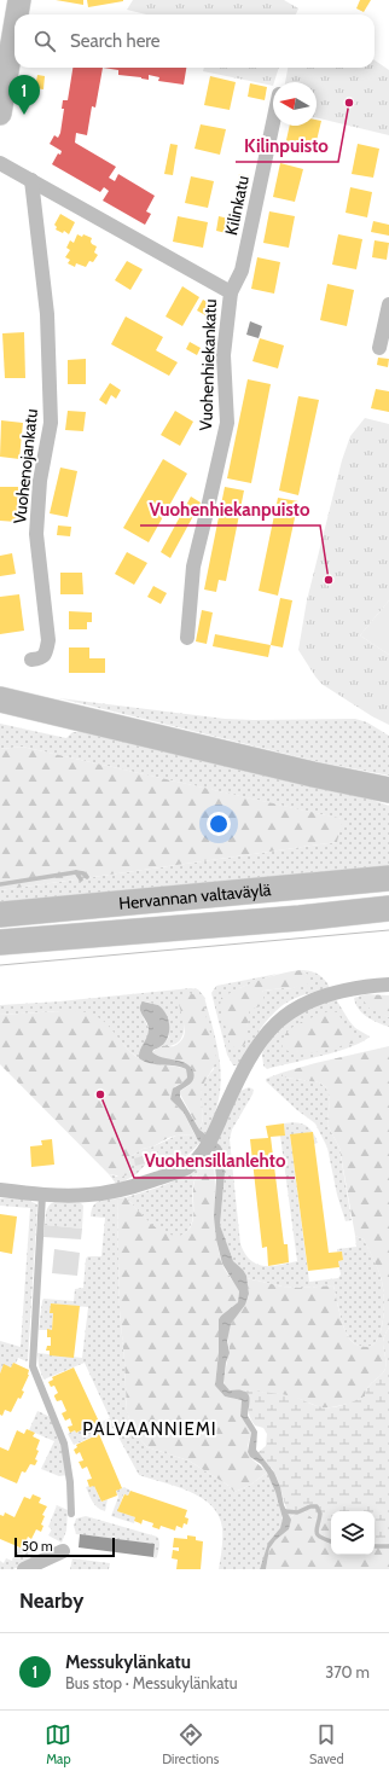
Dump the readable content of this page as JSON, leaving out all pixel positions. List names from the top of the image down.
{
  "streets": {
    "highway": ["Hervannan valtaväylä"],
    "street": ["Kilinkatu", "Vuohenhiekankatu", "Vuohenojankatu"]
  },
  "crossings": [
    ["Kilinkatu", "Vuohenhiekankatu"],
    ["Vuohenhiekankatu", "Vuohenojankatu"]
  ],
  "districts": ["PALVAANNIEMI"],
  "places": ["Kilinpuisto", "Vuohenhiekanpuisto", "Vuohensillanlehto"],
  "scale_bar": "50 m",
  "north": "left",
  "page": {
    "search": "Search here",
    "pins": "1",
    "scale": "50 m",
    "heading": "Nearby",
    "list": [
      {
        "mark": "1",
        "name": "Messukylänkatu",
        "note": "Bus stop · Messukylänkatu",
        "value": "370 m"
      }
    ],
    "nav": ["Map", "Directions", "Saved"]
  }
}
